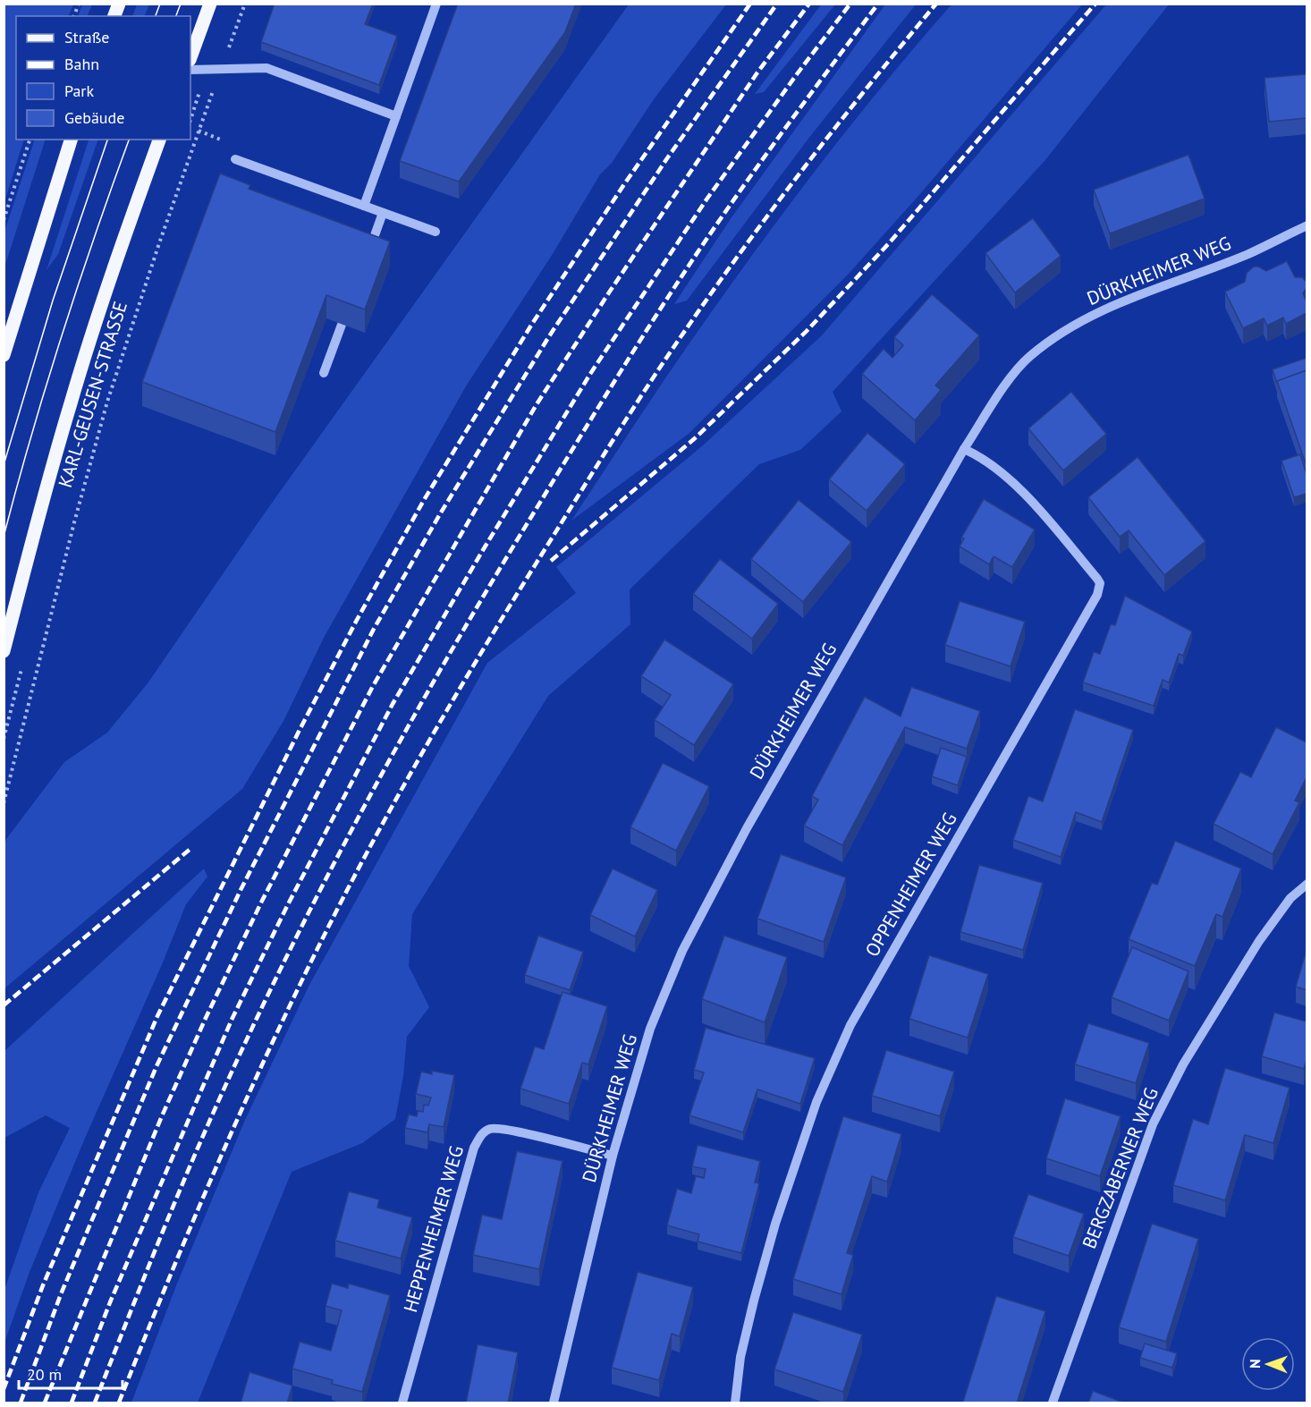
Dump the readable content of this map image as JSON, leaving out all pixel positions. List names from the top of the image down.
{
  "streets": {
    "main road": ["KARL-GEUSEN-STRASSE"],
    "street": [
      "DÜRKHEIMER WEG",
      "OPPENHEIMER WEG",
      "BERGZABERNER WEG",
      "HEPPENHEIMER WEG"
    ]
  },
  "crossings": [
    ["DÜRKHEIMER WEG", "OPPENHEIMER WEG"],
    ["DÜRKHEIMER WEG", "HEPPENHEIMER WEG"]
  ],
  "legend": [
    "Straße",
    "Bahn",
    "Park",
    "Gebäude"
  ],
  "scale_bar": "20 m",
  "north": "left"
}
